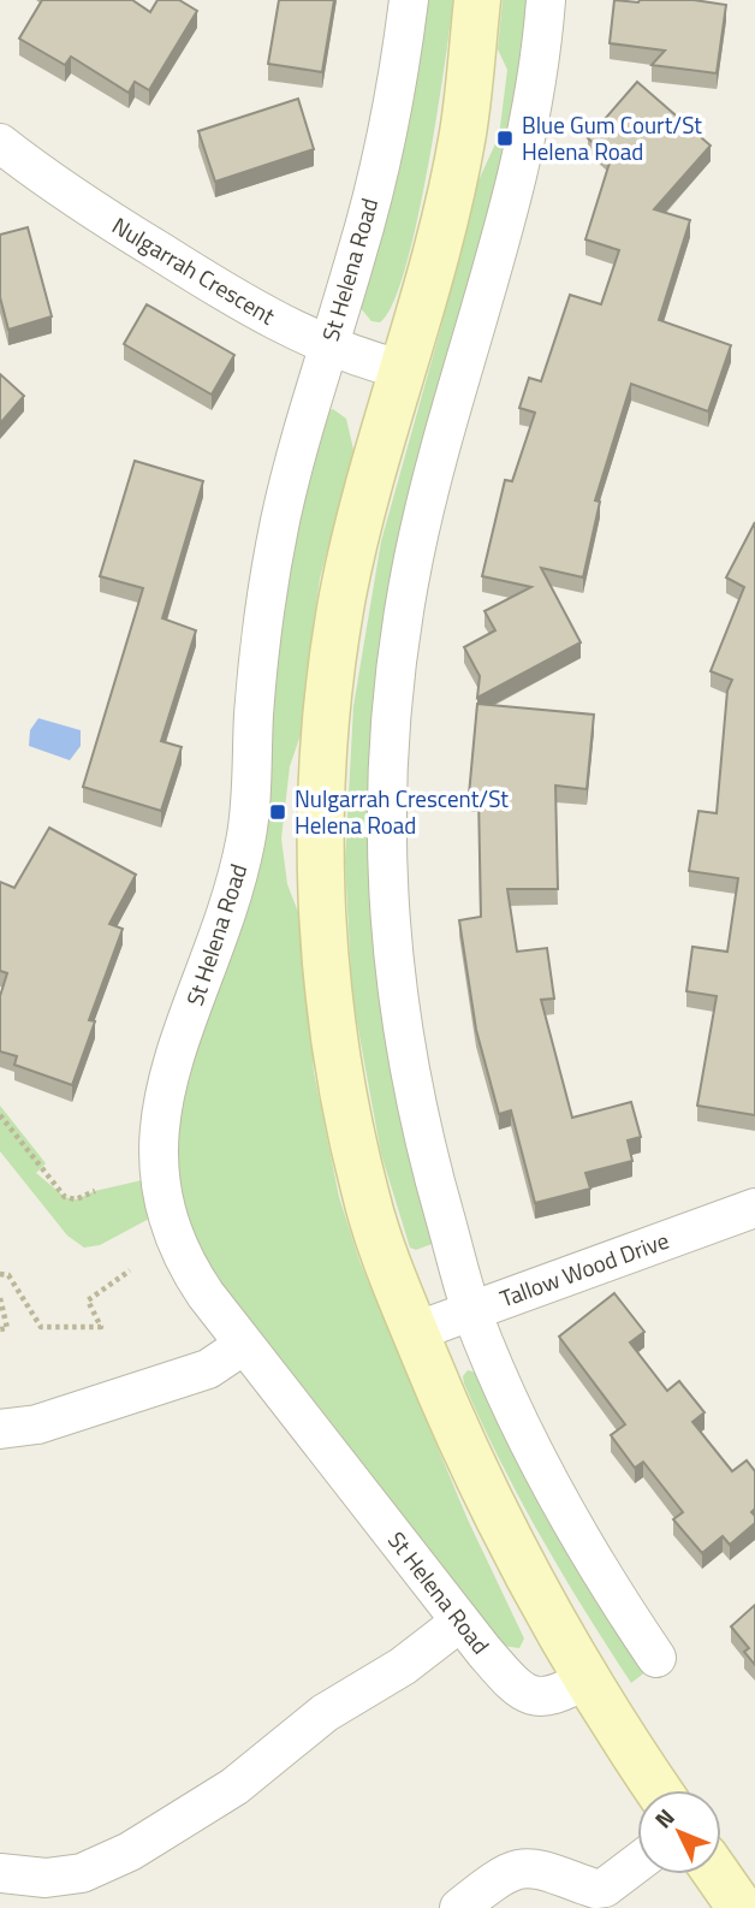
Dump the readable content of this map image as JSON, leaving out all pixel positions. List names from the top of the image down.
{
  "streets": {
    "street": ["St Helena Road", "Nulgarrah Crescent", "Tallow Wood Drive"]
  },
  "crossings": [
    ["St Helena Road", "Nulgarrah Crescent"]
  ],
  "places": {
    "transit": ["Blue Gum Court/St Helena Road", "Nulgarrah Crescent/St Helena Road"]
  },
  "north": "top left"
}
